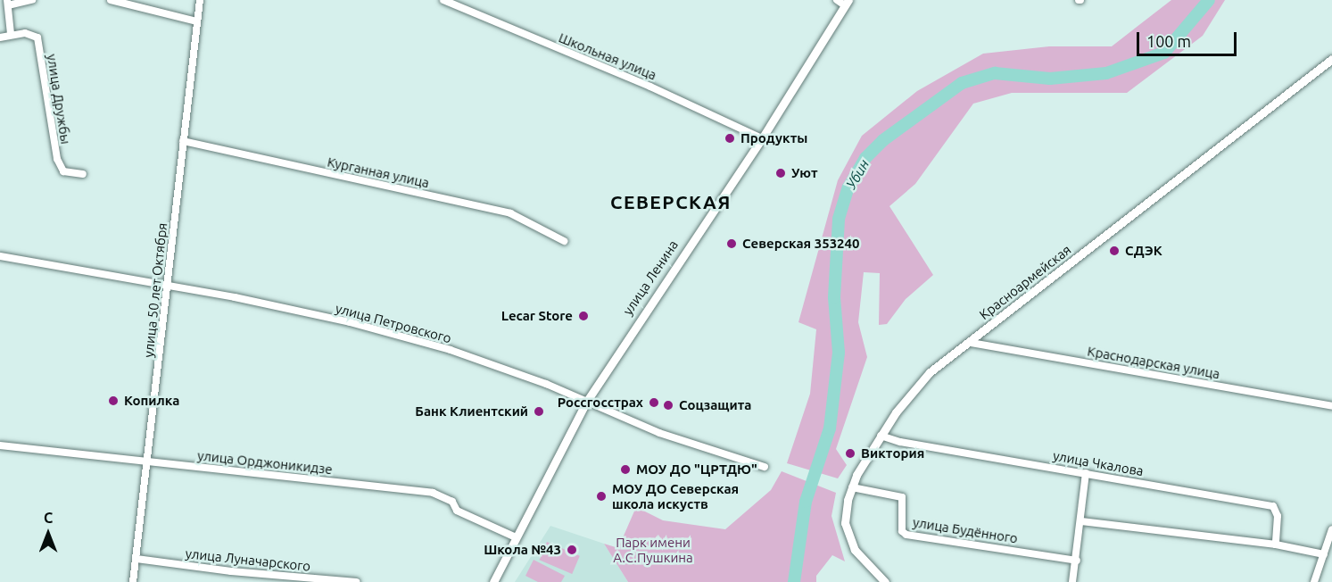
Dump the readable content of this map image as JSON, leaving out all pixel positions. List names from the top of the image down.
{
  "streets": {
    "street": [
      "Школьная улица",
      "улица Дружбы",
      "Курганная улица",
      "улица Ленина",
      "Красноармейская",
      "улица 50 лет Октября",
      "улица Петровского",
      "Краснодарская улица",
      "улица Орджоникидзе",
      "улица Чкалова",
      "улица Будённого",
      "улица Луначарского"
    ]
  },
  "crossings": [
    ["Школьная улица", "улица Ленина"],
    ["Курганная улица", "улица 50 лет Октября"],
    ["улица Ленина", "улица Петровского"],
    ["улица Ленина", "улица Орджоникидзе"],
    ["Красноармейская", "Краснодарская улица"],
    ["Красноармейская", "улица Чкалова"],
    ["Красноармейская", "улица Будённого"],
    ["улица 50 лет Октября", "улица Петровского"],
    ["улица 50 лет Октября", "улица Орджоникидзе"],
    ["улица 50 лет Октября", "улица Луначарского"]
  ],
  "districts": ["СЕВЕРСКАЯ"],
  "water": ["Убин"],
  "parks": ["Парк имени А.С.Пушкина"],
  "places": [
    "Продукты",
    "Уют",
    "Северская 353240",
    "СДЭК",
    "Lecar Store",
    "Копилка",
    "Россгосстрах",
    "Соцзащита",
    "Банк Клиентский",
    "Виктория",
    "МОУ ДО \"ЦРТДЮ\"",
    "МОУ ДО Северская школа искуств",
    "Школа №43"
  ],
  "scale_bar": "100 m",
  "north": "top"
}
